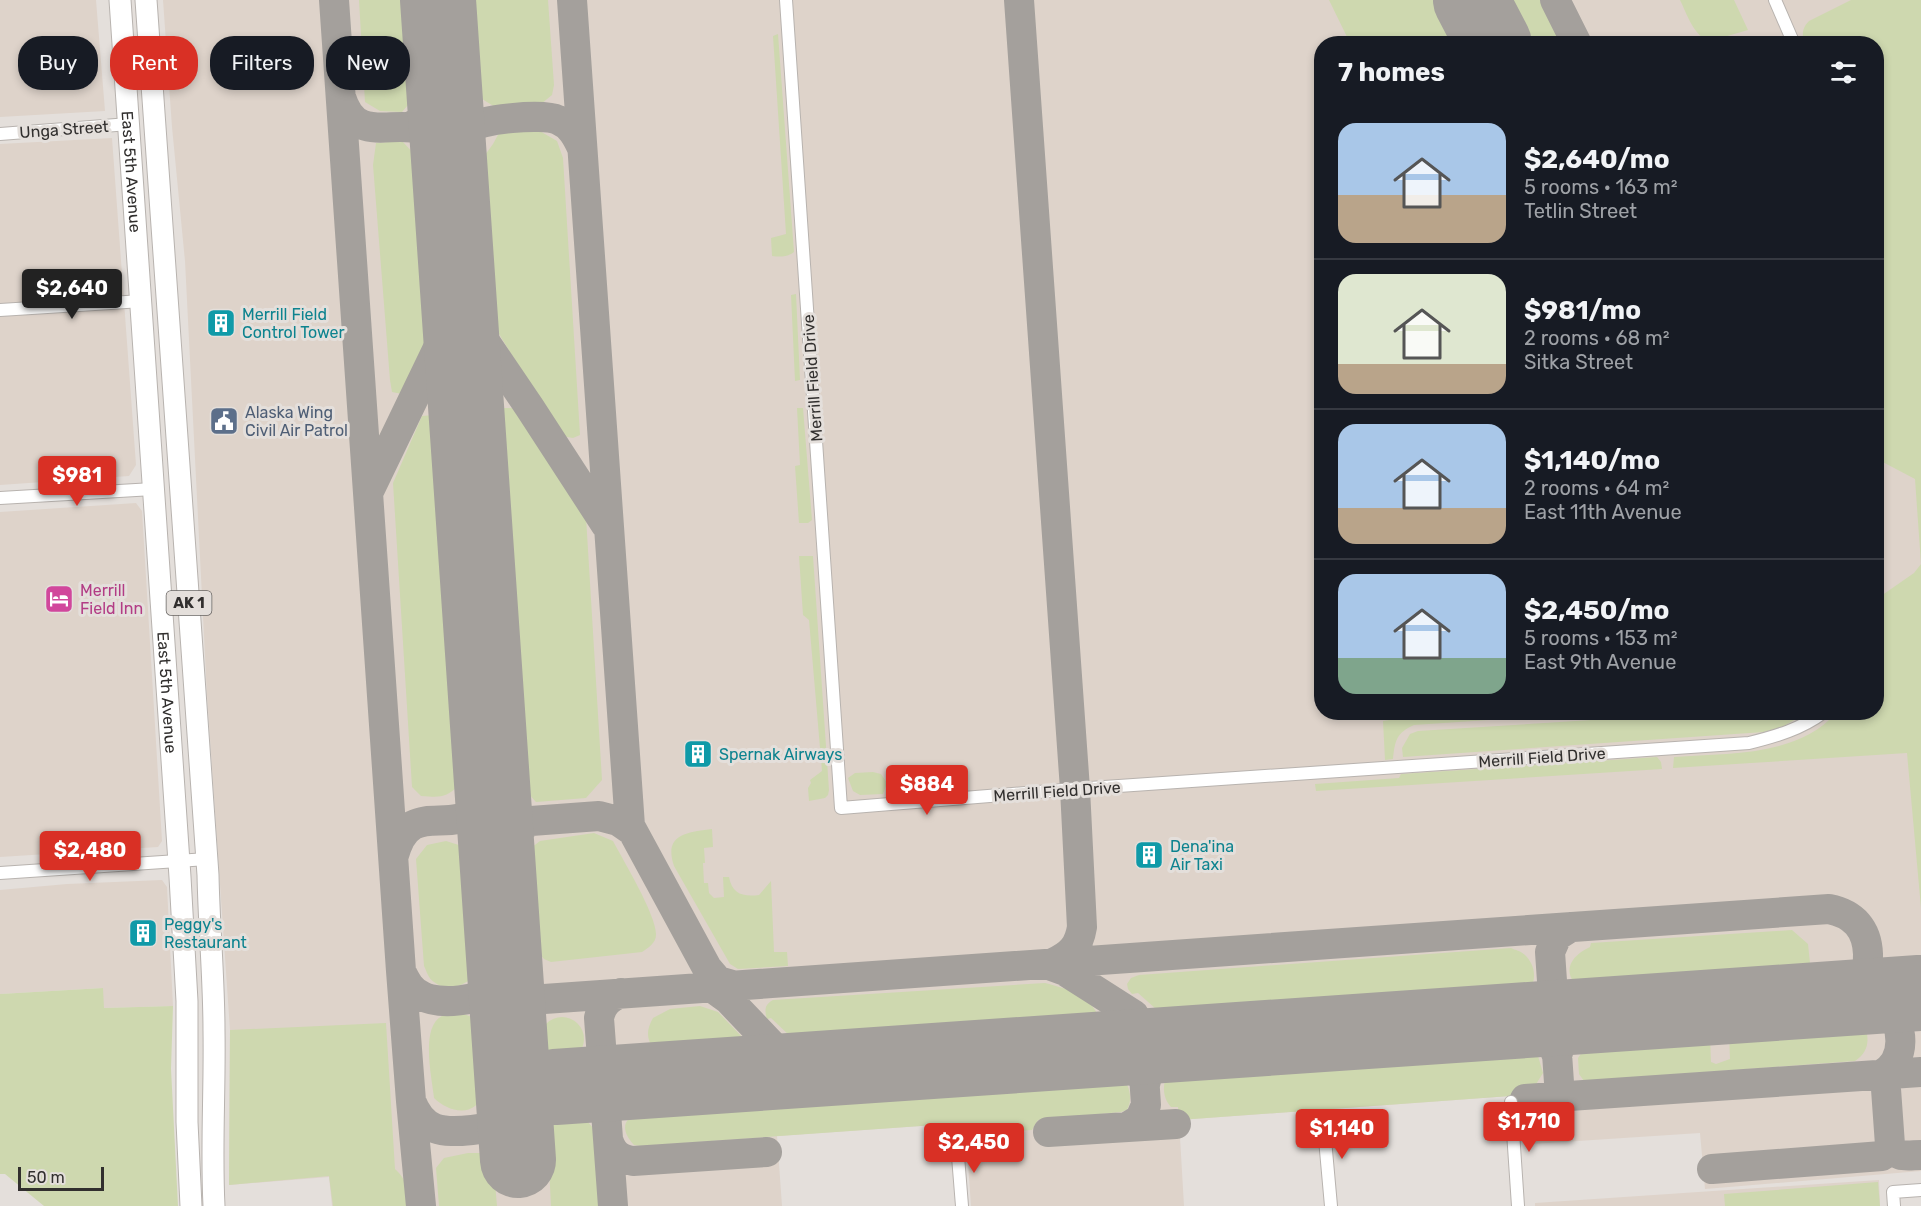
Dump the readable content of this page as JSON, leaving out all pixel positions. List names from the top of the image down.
{
  "streets": {
    "highway": ["East 5th Avenue", "AK 1"],
    "street": ["Unga Street", "Merrill Field Drive"]
  },
  "crossings": [
    ["Unga Street", "East 5th Avenue"]
  ],
  "places": {
    "building": [
      "Merrill Field Control Tower",
      "Spernak Airways",
      "Dena'ina Air Taxi",
      "Peggy's Restaurant"
    ],
    "public building": ["Alaska Wing Civil Air Patrol"],
    "hotel": ["Merrill Field Inn"]
  },
  "scale_bar": "50 m",
  "page": {
    "chip": [
      "Buy",
      "Rent",
      "Filters",
      "New"
    ],
    "heading": "7 homes",
    "list": [
      {
        "name": "$2,640/mo",
        "note": "5 rooms · 163 m² · Tetlin Street"
      },
      {
        "name": "$981/mo",
        "note": "2 rooms · 68 m² · Sitka Street"
      },
      {
        "name": "$1,140/mo",
        "note": "2 rooms · 64 m² · East 11th Avenue"
      },
      {
        "name": "$2,450/mo",
        "note": "5 rooms · 153 m² · East 9th Avenue"
      }
    ],
    "price": [
      "$2,640",
      "$981",
      "$884",
      "$2,480",
      "$1,710",
      "$1,140",
      "$2,450"
    ],
    "scale": "50 m"
  }
}
